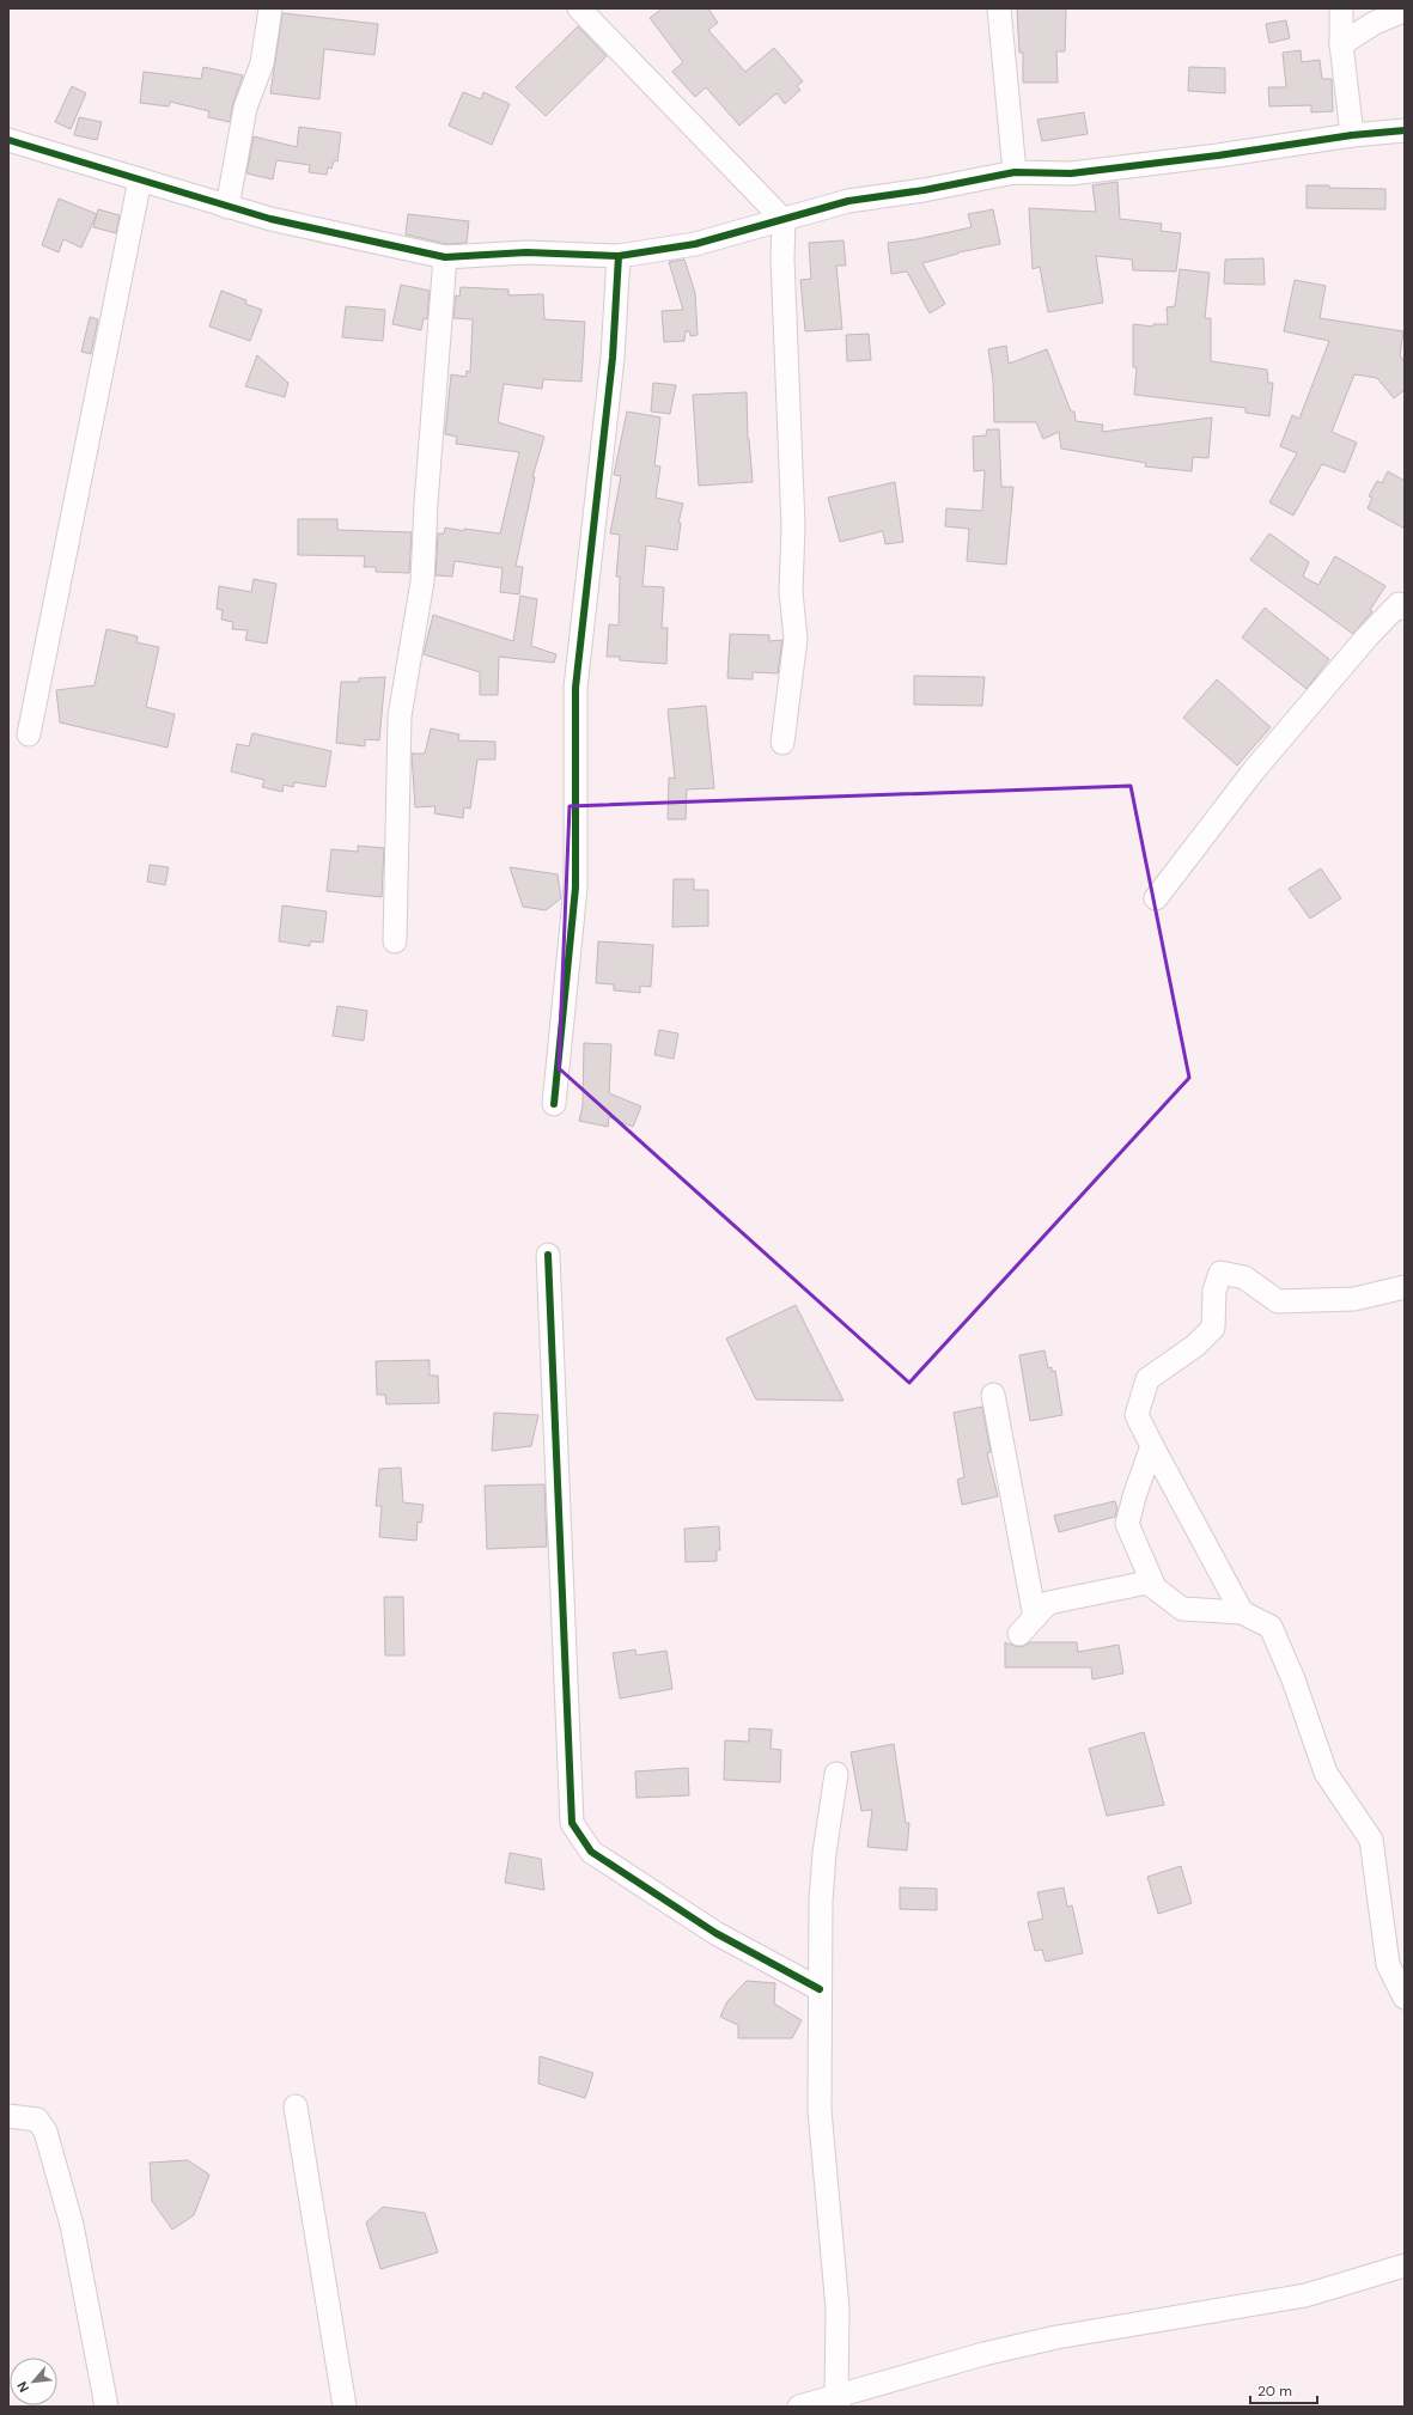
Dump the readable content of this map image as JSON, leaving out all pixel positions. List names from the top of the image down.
{
  "scale_bar": "20 m",
  "north": "bottom left"
}
